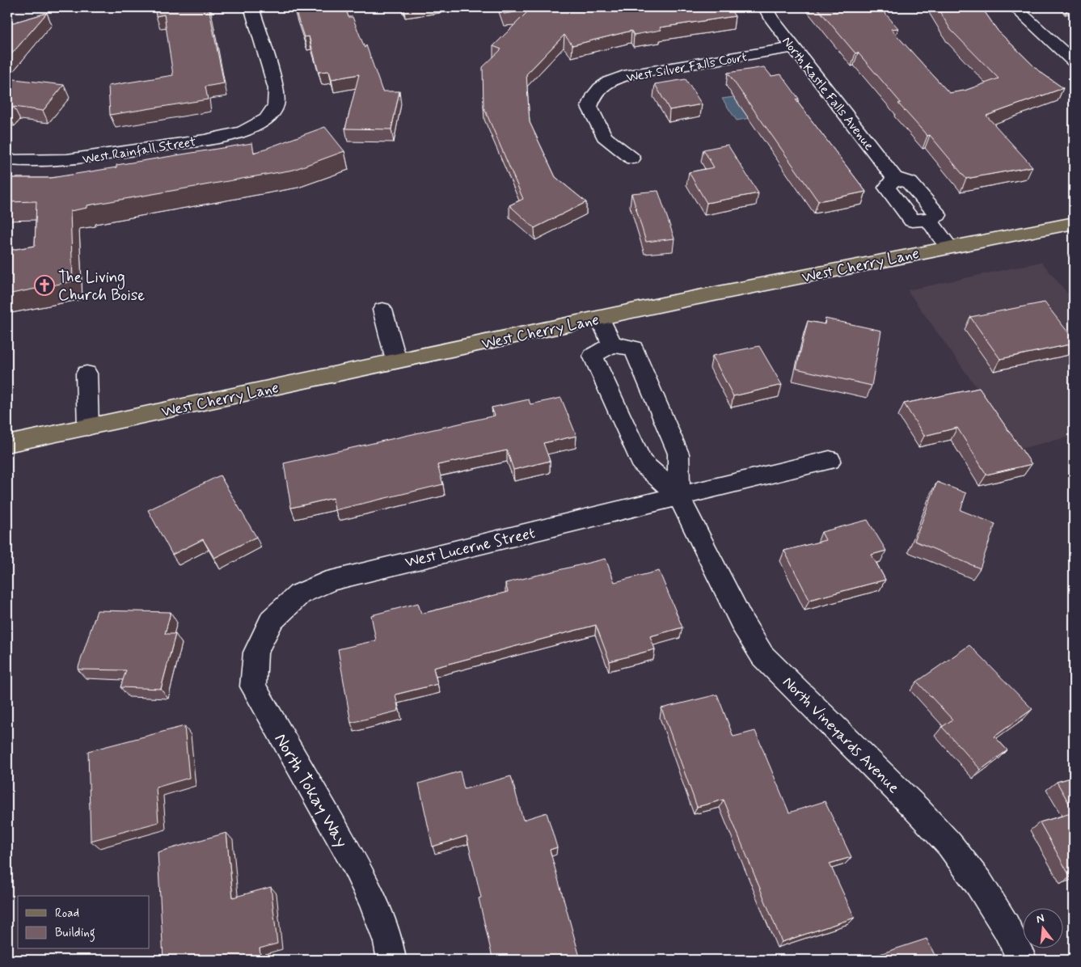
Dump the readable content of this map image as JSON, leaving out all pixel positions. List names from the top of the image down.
{
  "streets": {
    "main road": ["West Cherry Lane"],
    "street": [
      "West Silver Falls Court",
      "North Kastle Falls Avenue",
      "West Rainfall Street",
      "West Lucerne Street",
      "North Vineyards Avenue",
      "North Tokay Way"
    ]
  },
  "crossings": [
    ["West Silver Falls Court", "North Kastle Falls Avenue"],
    ["North Kastle Falls Avenue", "West Cherry Lane"],
    ["West Lucerne Street", "North Vineyards Avenue"],
    ["West Lucerne Street", "North Tokay Way"]
  ],
  "places": {
    "church": ["The Living Church Boise"]
  },
  "legend": ["Road", "Building"],
  "north": "top"
}
